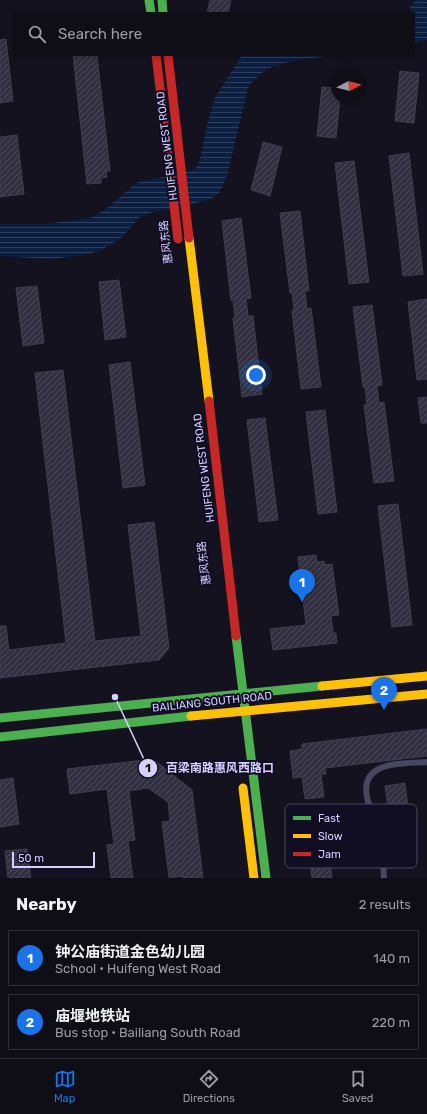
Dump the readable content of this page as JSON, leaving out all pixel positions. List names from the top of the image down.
{
  "streets": {
    "street": ["HUIFENG WEST ROAD", "惠风东路", "BAILIANG SOUTH ROAD"]
  },
  "crossings": [
    ["HUIFENG WEST ROAD", "BAILIANG SOUTH ROAD"]
  ],
  "places": ["百梁南路惠风西路口"],
  "legend": ["Fast", "Slow", "Jam"],
  "scale_bar": "50 m",
  "north": "right",
  "page": {
    "search": "Search here",
    "pins": ["1", "2"],
    "scale": "50 m",
    "heading": ["Nearby", "2 results"],
    "list": [
      {
        "mark": "1",
        "name": "钟公庙街道金色幼儿园",
        "note": "School · Huifeng West Road",
        "value": "140 m"
      },
      {
        "mark": "2",
        "name": "庙堰地铁站",
        "note": "Bus stop · Bailiang South Road",
        "value": "220 m"
      }
    ],
    "nav": ["Map", "Directions", "Saved"]
  }
}
